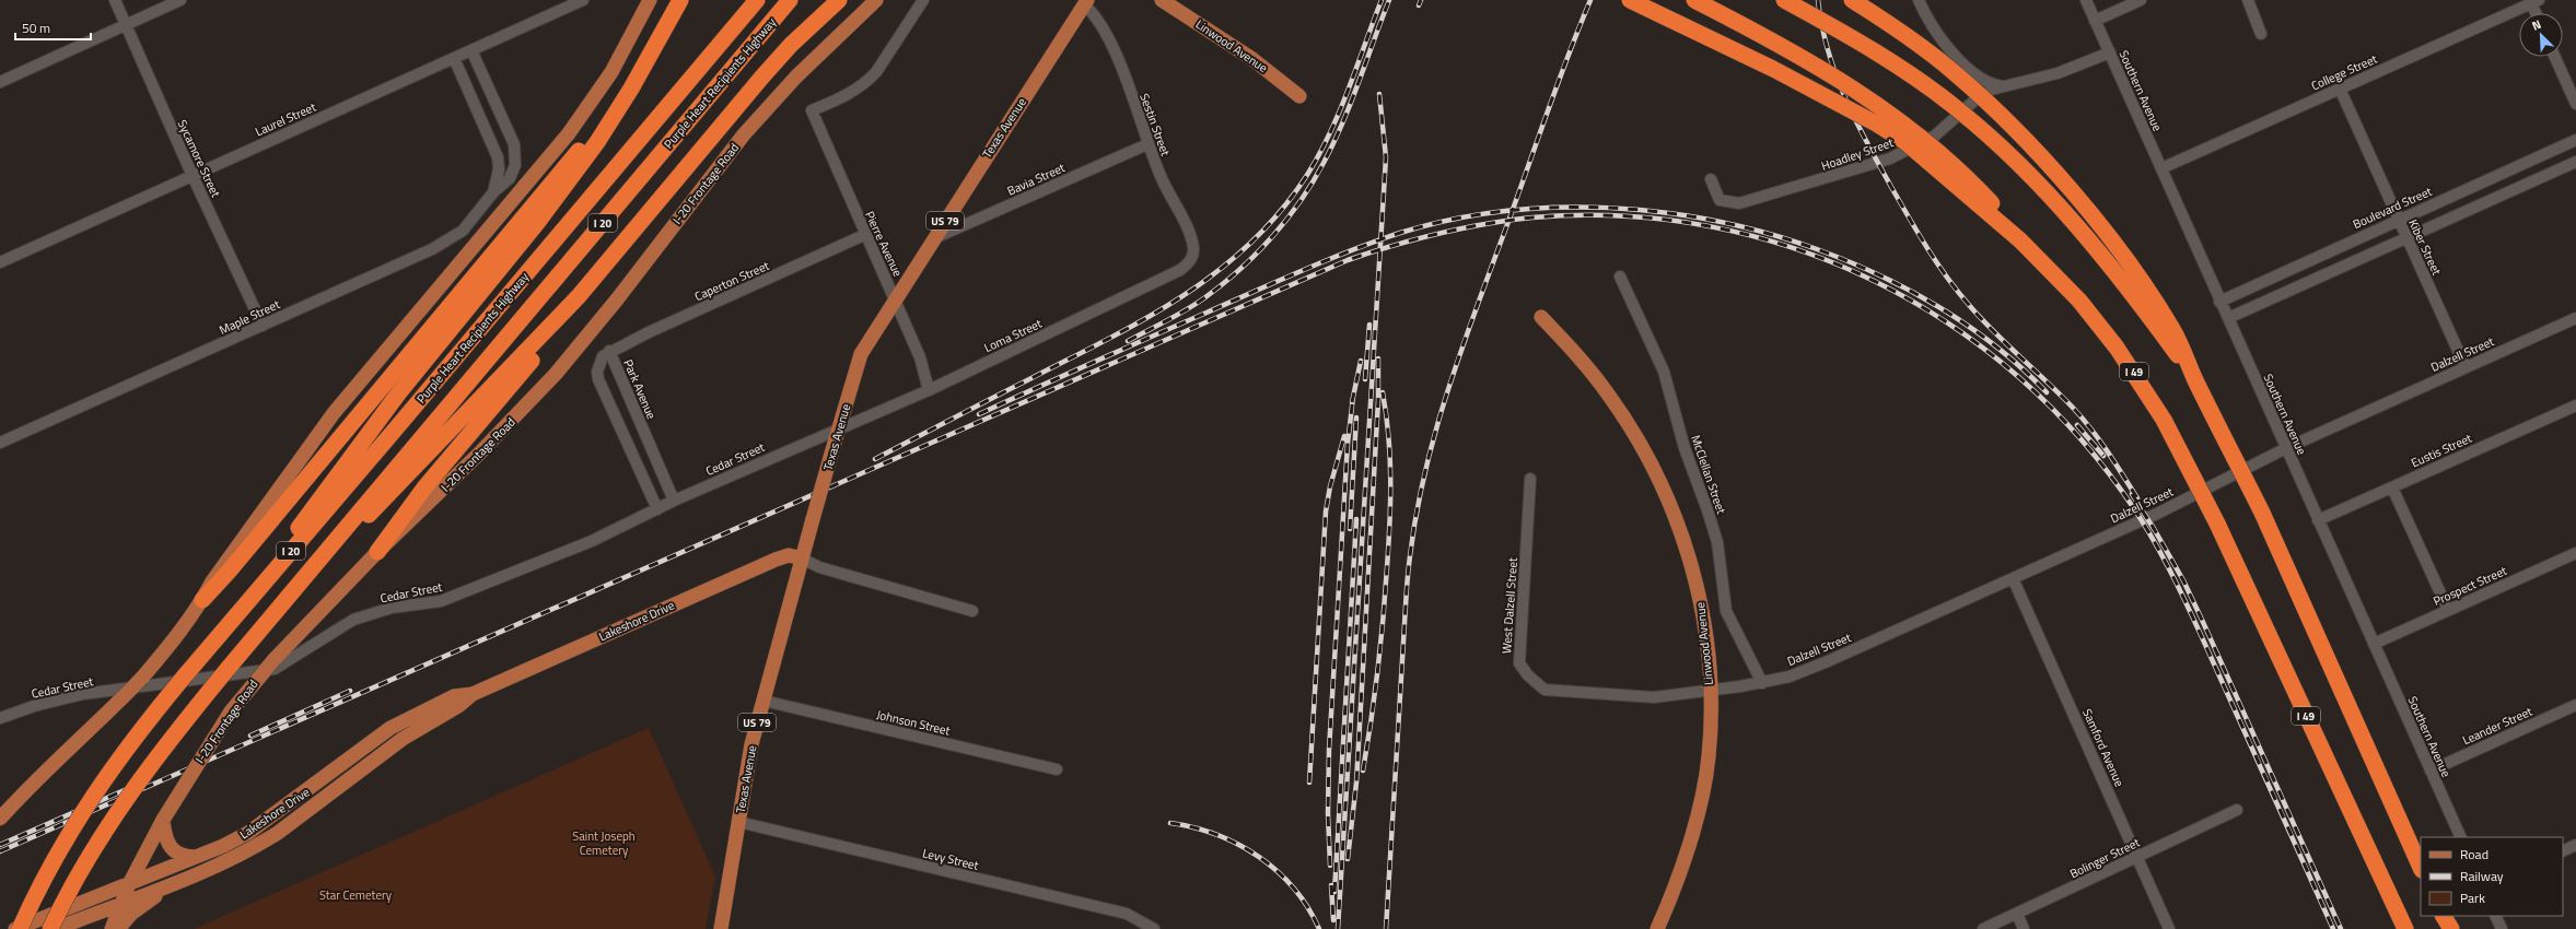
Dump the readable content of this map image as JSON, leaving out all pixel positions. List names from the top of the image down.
{
  "streets": {
    "highway": ["Purple Heart Recipients Highway", "I 20", "I 49"],
    "main road": [
      "Linwood Avenue",
      "Texas Avenue",
      "I-20 Frontage Road",
      "US 79",
      "Lakeshore Drive"
    ],
    "street": [
      "College Street",
      "Southern Avenue",
      "Laurel Street",
      "Sestin Street",
      "Hoadley Street",
      "Sycamore Street",
      "Bavia Street",
      "Boulevard Street",
      "Pierre Avenue",
      "Kiber Street",
      "Caperton Street",
      "Maple Street",
      "Loma Street",
      "Dalzell Street",
      "Park Avenue",
      "Eustis Street",
      "Cedar Street",
      "McClellan Street",
      "Prospect Street",
      "West Dalzell Street",
      "Johnson Street",
      "Leander Street",
      "Samford Avenue",
      "Bolinger Street",
      "Levy Street"
    ]
  },
  "crossings": [
    ["Linwood Avenue", "Dalzell Street"],
    ["Linwood Avenue", "West Dalzell Street"],
    ["College Street", "Southern Avenue"],
    ["College Street", "Kiber Street"],
    ["Southern Avenue", "Hoadley Street"],
    ["Southern Avenue", "Boulevard Street"],
    ["Southern Avenue", "Dalzell Street"],
    ["Southern Avenue", "Eustis Street"],
    ["Southern Avenue", "Prospect Street"],
    ["Southern Avenue", "Leander Street"],
    ["Laurel Street", "Sycamore Street"],
    ["Sestin Street", "Texas Avenue"],
    ["Sestin Street", "Bavia Street"],
    ["Sestin Street", "Loma Street"],
    ["Texas Avenue", "Bavia Street"],
    ["Texas Avenue", "Pierre Avenue"],
    ["Texas Avenue", "Loma Street"],
    ["Texas Avenue", "Cedar Street"],
    ["Texas Avenue", "Lakeshore Drive"],
    ["Texas Avenue", "Johnson Street"],
    ["Texas Avenue", "Levy Street"],
    ["Sycamore Street", "Maple Street"],
    ["I-20 Frontage Road", "Lakeshore Drive"],
    ["Boulevard Street", "Kiber Street"],
    ["Pierre Avenue", "Caperton Street"],
    ["Pierre Avenue", "Loma Street"],
    ["Kiber Street", "Dalzell Street"],
    ["Caperton Street", "Park Avenue"],
    ["Loma Street", "Cedar Street"],
    ["Dalzell Street", "McClellan Street"],
    ["Dalzell Street", "West Dalzell Street"],
    ["Dalzell Street", "Samford Avenue"],
    ["Park Avenue", "Cedar Street"],
    ["Samford Avenue", "Bolinger Street"]
  ],
  "parks": ["Saint Joseph Cemetery", "Star Cemetery"],
  "legend": ["Road", "Railway", "Park"],
  "scale_bar": "50 m",
  "north": "top left"
}
